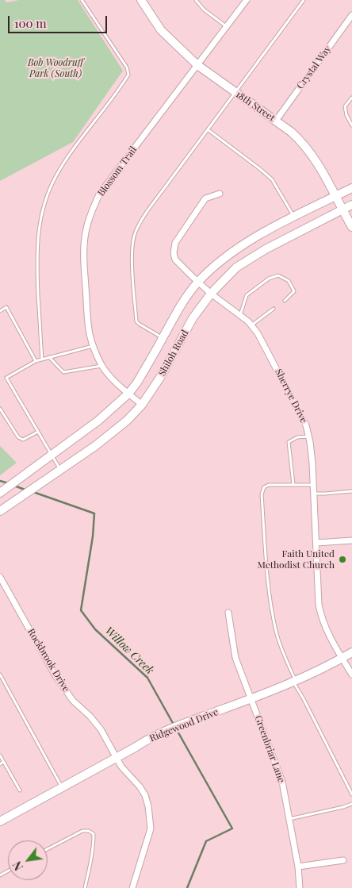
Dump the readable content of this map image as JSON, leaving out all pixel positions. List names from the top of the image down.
{
  "streets": {
    "main road": ["18th Street", "Shiloh Road", "Ridgewood Drive"],
    "street": [
      "Crystal Way",
      "Blossom Trail",
      "Sherrye Drive",
      "Rockbrook Drive",
      "Greenbriar Lane"
    ]
  },
  "crossings": [
    ["Crystal Way", "18th Street"],
    ["18th Street", "Blossom Trail"],
    ["18th Street", "Shiloh Road"],
    ["Blossom Trail", "Shiloh Road"],
    ["Shiloh Road", "Sherrye Drive"],
    ["Sherrye Drive", "Ridgewood Drive"],
    ["Rockbrook Drive", "Ridgewood Drive"],
    ["Ridgewood Drive", "Greenbriar Lane"]
  ],
  "water": ["Willow Creek"],
  "parks": ["Bob Woodruff Park (South)"],
  "places": ["Faith United Methodist Church"],
  "scale_bar": "100 m",
  "north": "bottom left"
}
